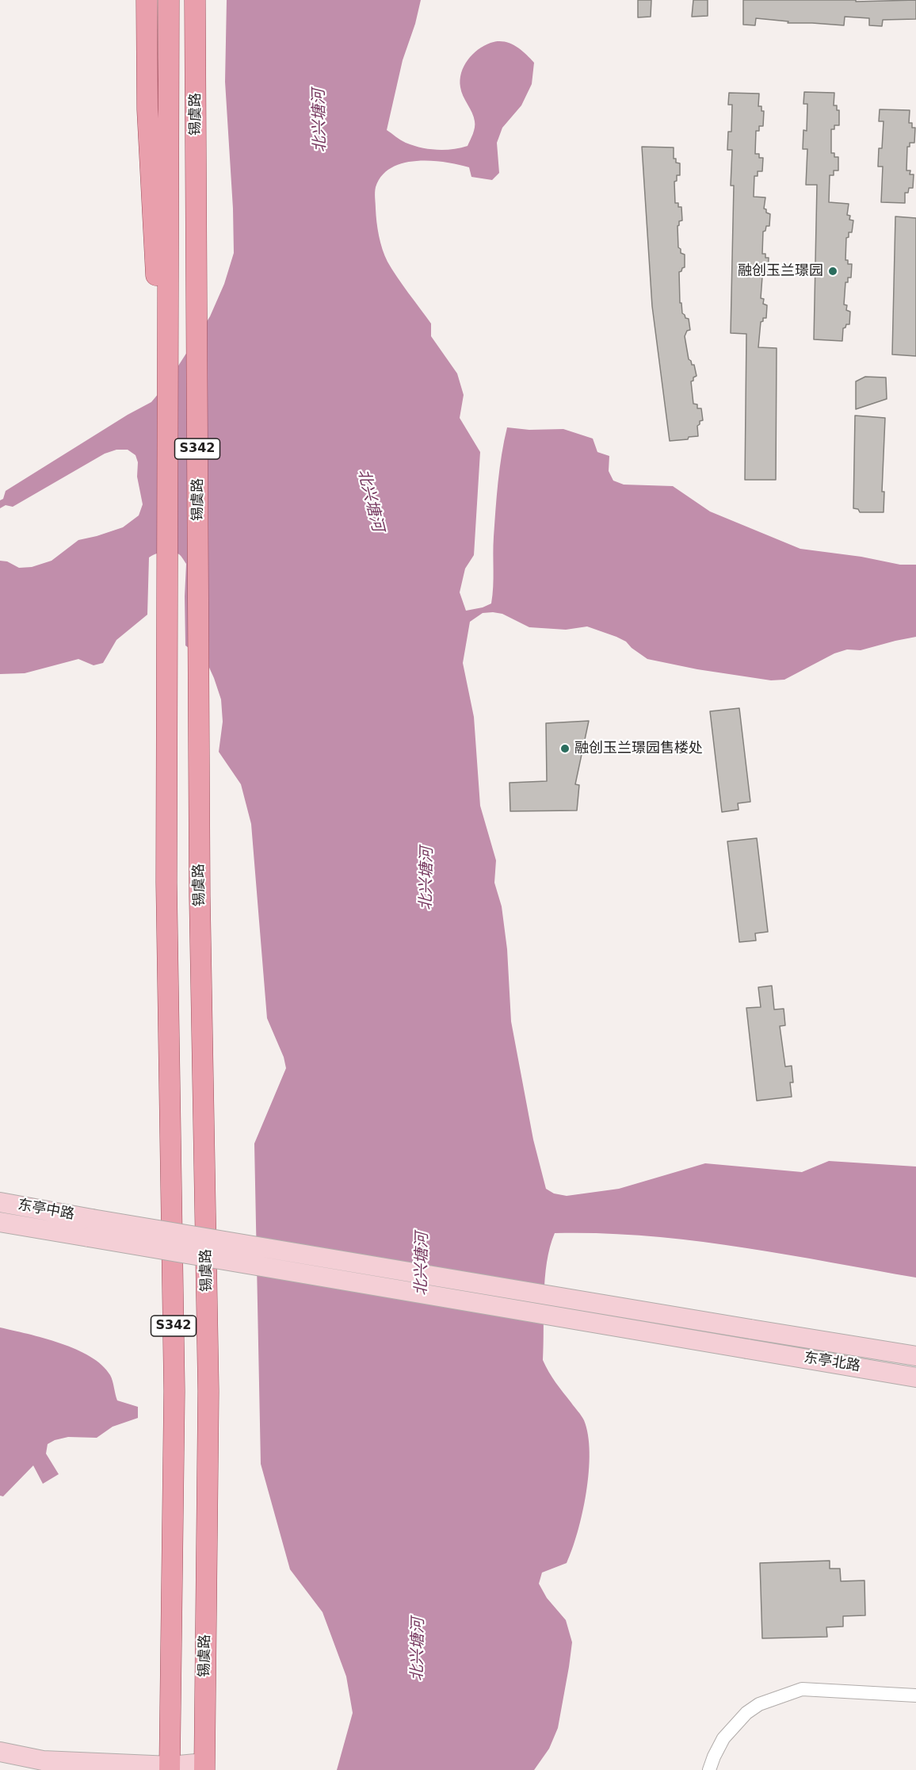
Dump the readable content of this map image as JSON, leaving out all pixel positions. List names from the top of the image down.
{
  "streets": {
    "main road": [
      "锡虞路",
      "S342",
      "东亭中路",
      "东亭北路"
    ]
  },
  "crossings": [
    ["东亭中路", "东亭北路"]
  ],
  "water": ["北兴塘河"],
  "places": ["融创玉兰璟园", "融创玉兰璟园售楼处"]
}
